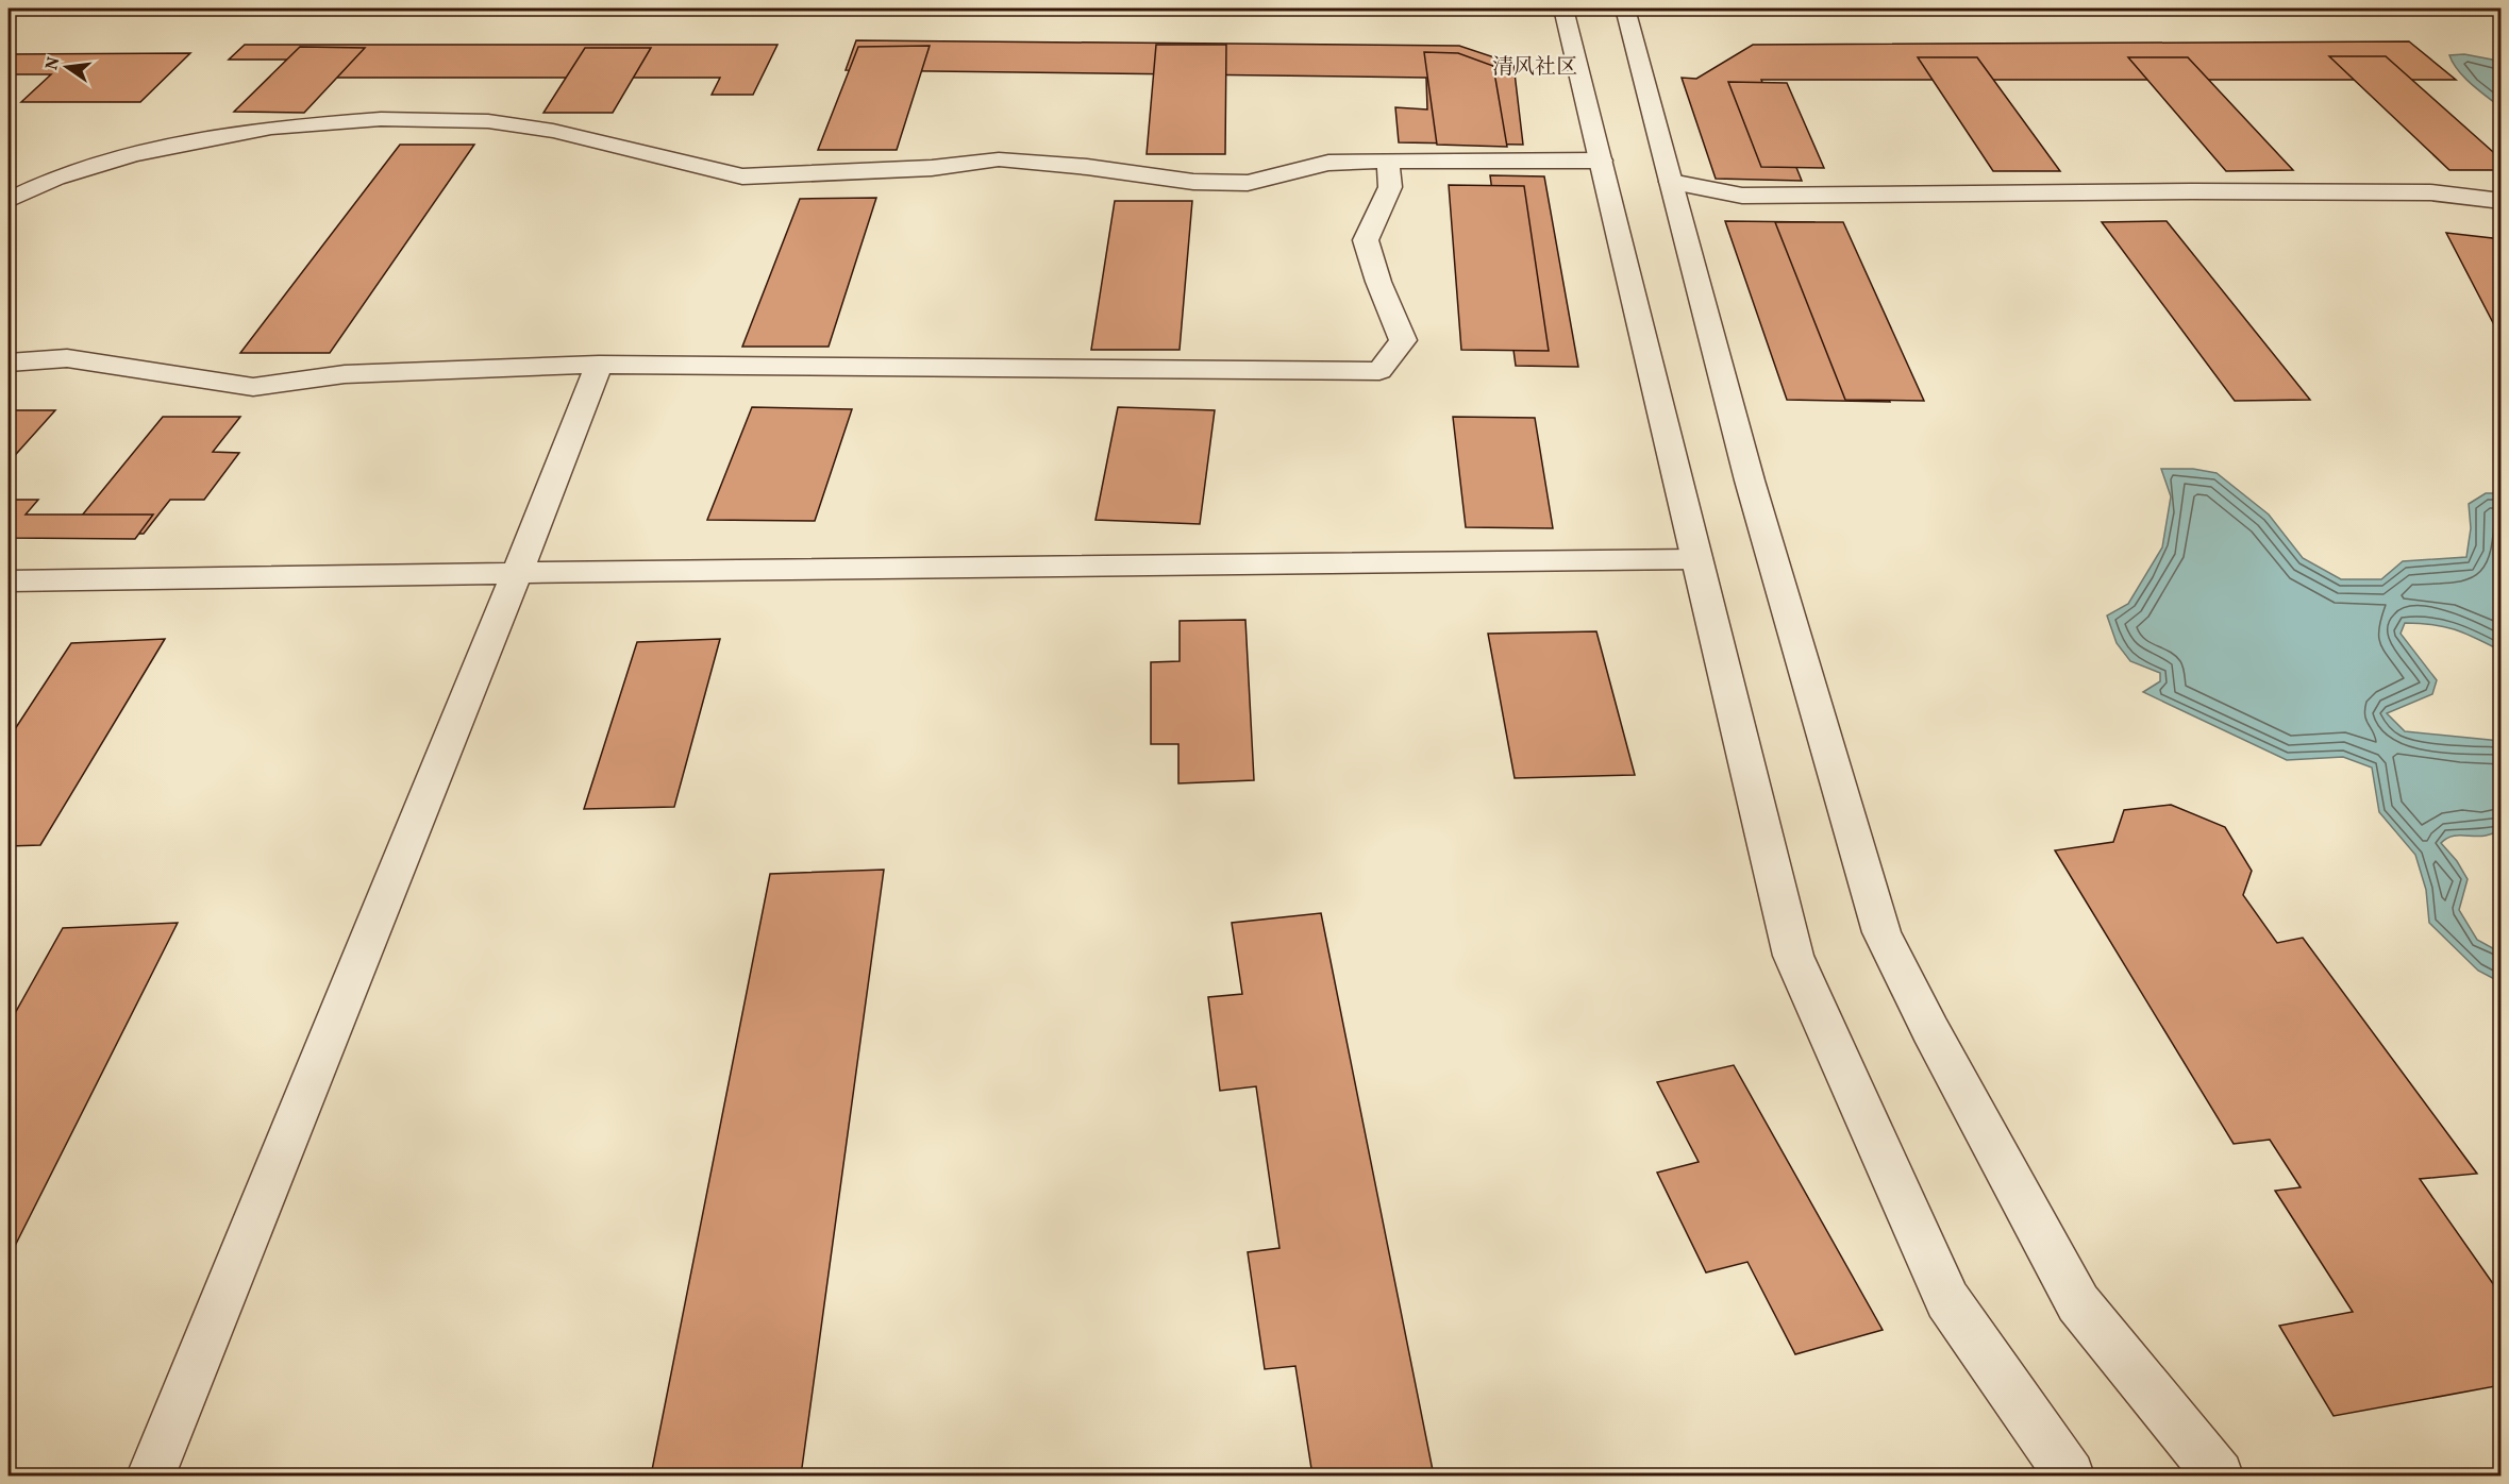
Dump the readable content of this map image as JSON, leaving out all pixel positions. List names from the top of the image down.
{
  "districts": ["清风社区"],
  "north": "left"
}
